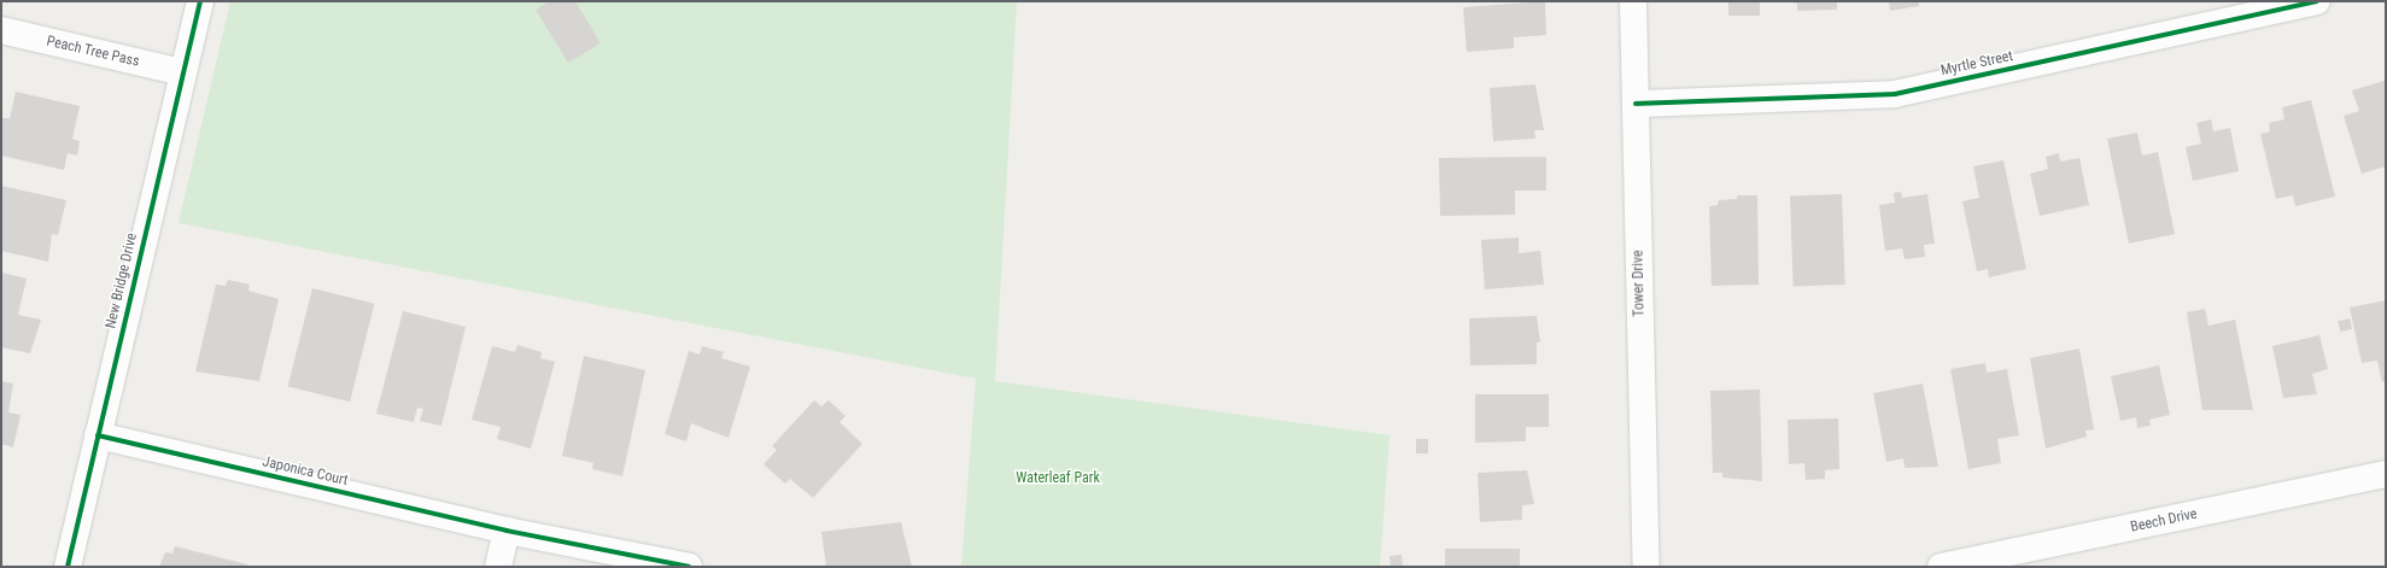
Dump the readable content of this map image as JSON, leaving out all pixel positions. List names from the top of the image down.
{
  "streets": {
    "street": [
      "Peach Tree Pass",
      "Myrtle Street",
      "New Bridge Drive",
      "Tower Drive",
      "Japonica Court",
      "Beech Drive"
    ]
  },
  "crossings": [
    ["Peach Tree Pass", "New Bridge Drive"],
    ["Myrtle Street", "Tower Drive"],
    ["New Bridge Drive", "Japonica Court"]
  ],
  "parks": ["Waterleaf Park"]
}
